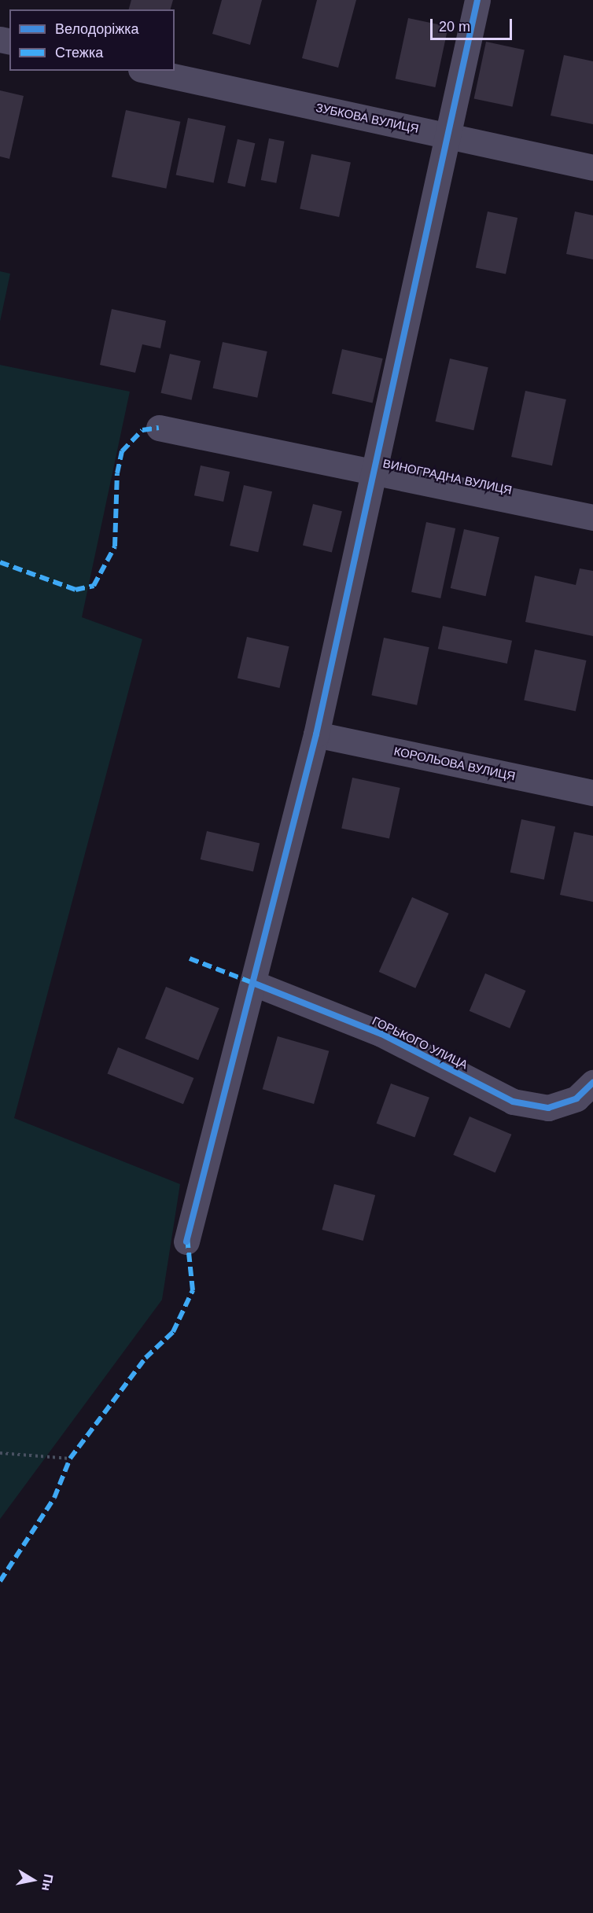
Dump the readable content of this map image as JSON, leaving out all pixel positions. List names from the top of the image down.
{
  "streets": {
    "street": [
      "ЗУБКОВА ВУЛИЦЯ",
      "ВИНОГРАДНА ВУЛИЦЯ",
      "КОРОЛЬОВА ВУЛИЦЯ",
      "ГОРЬКОГО УЛИЦА"
    ]
  },
  "legend": ["Велодоріжка", "Стежка"],
  "scale_bar": "20 m",
  "north": "right"
}
